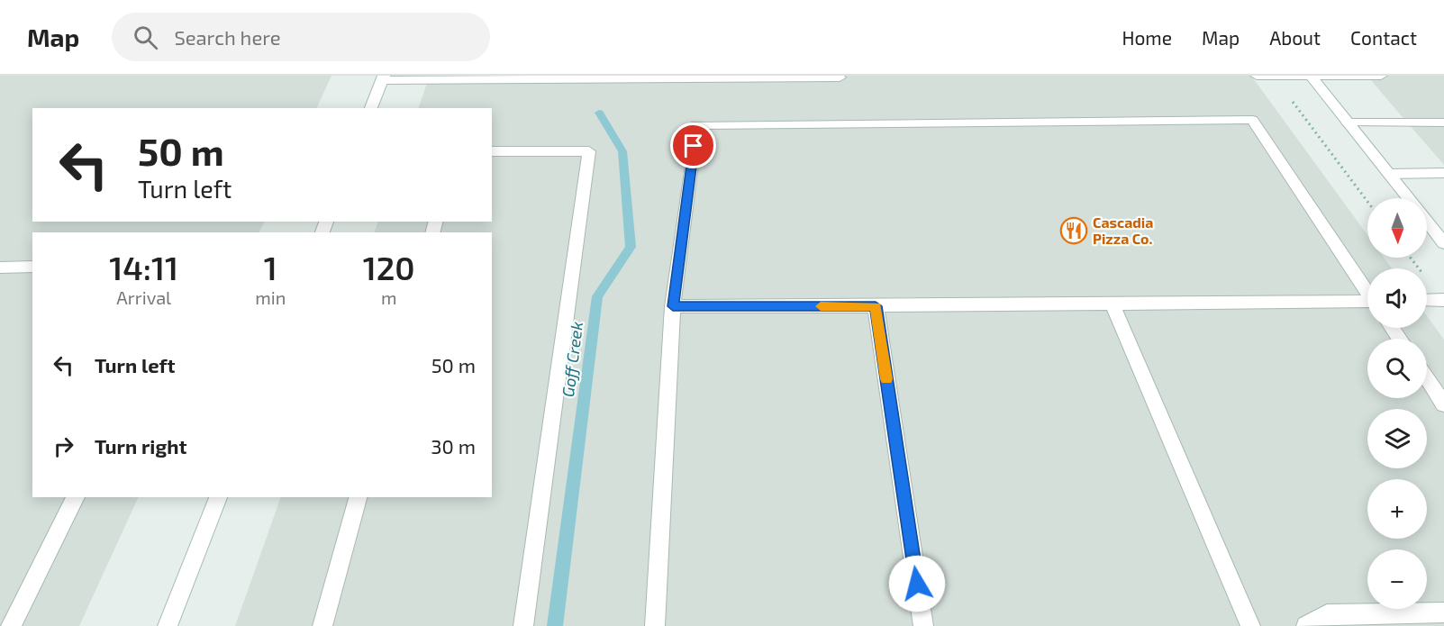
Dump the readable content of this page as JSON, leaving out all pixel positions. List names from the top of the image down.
{
  "water": ["Goff Creek"],
  "places": {
    "restaurant": ["Cascadia Pizza Co."]
  },
  "north": "bottom",
  "page": {
    "header": "Map",
    "search": "Search here",
    "nav": [
      "Home",
      "Map",
      "About",
      "Contact"
    ],
    "turn": ["50 m", "Turn left"],
    "map_buttons": ["+", "−"],
    "eta": [
      "14:11",
      "Arrival",
      "1",
      "min",
      "120",
      "m"
    ],
    "list": [
      {
        "name": "Turn left",
        "value": "50 m"
      },
      {
        "name": "Turn right",
        "value": "30 m"
      }
    ]
  }
}
